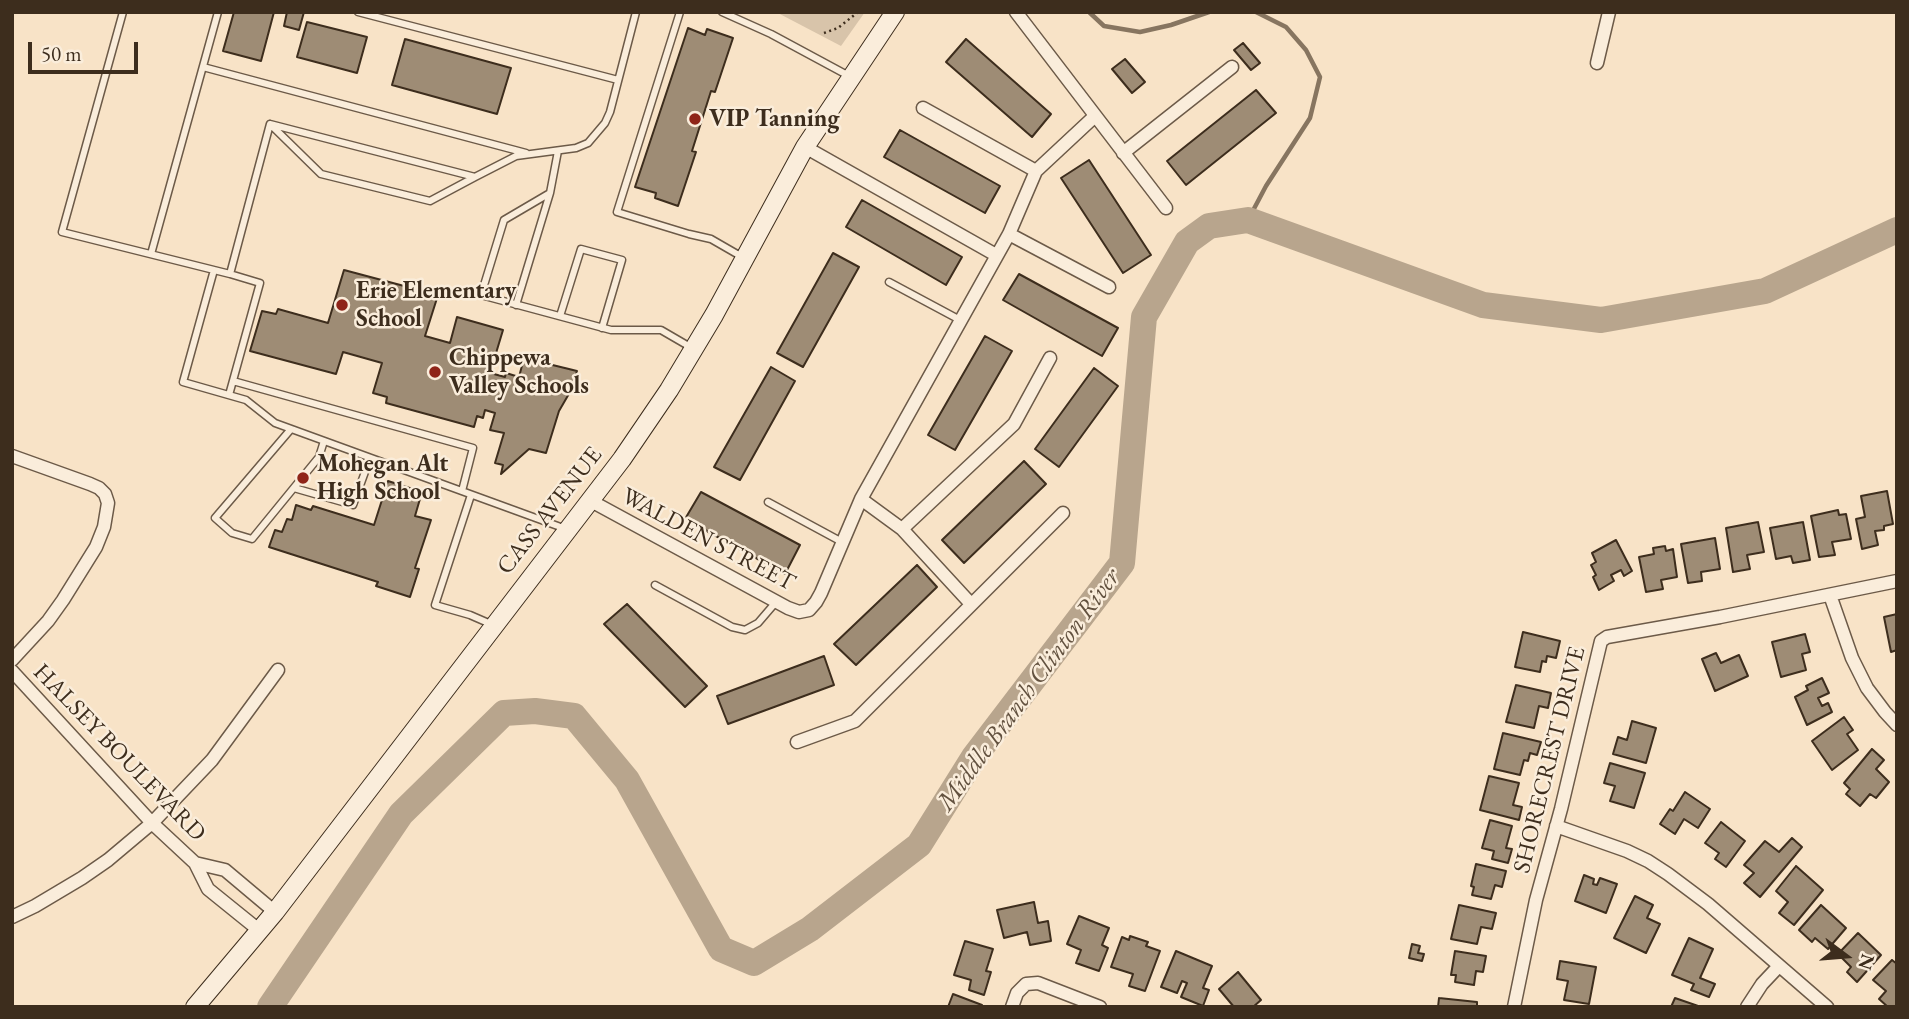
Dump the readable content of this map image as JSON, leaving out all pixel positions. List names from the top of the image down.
{
  "streets": {
    "main road": ["CASS AVENUE"],
    "street": ["WALDEN STREET", "HALSEY BOULEVARD", "SHORECREST DRIVE"]
  },
  "crossings": [
    ["CASS AVENUE", "WALDEN STREET"],
    ["CASS AVENUE", "HALSEY BOULEVARD"]
  ],
  "water": ["Middle Branch Clinton River"],
  "places": [
    "VIP Tanning",
    "Erie Elementary School",
    "Chippewa Valley Schools",
    "Mohegan Alt High School"
  ],
  "scale_bar": "50 m",
  "north": "right"
}
